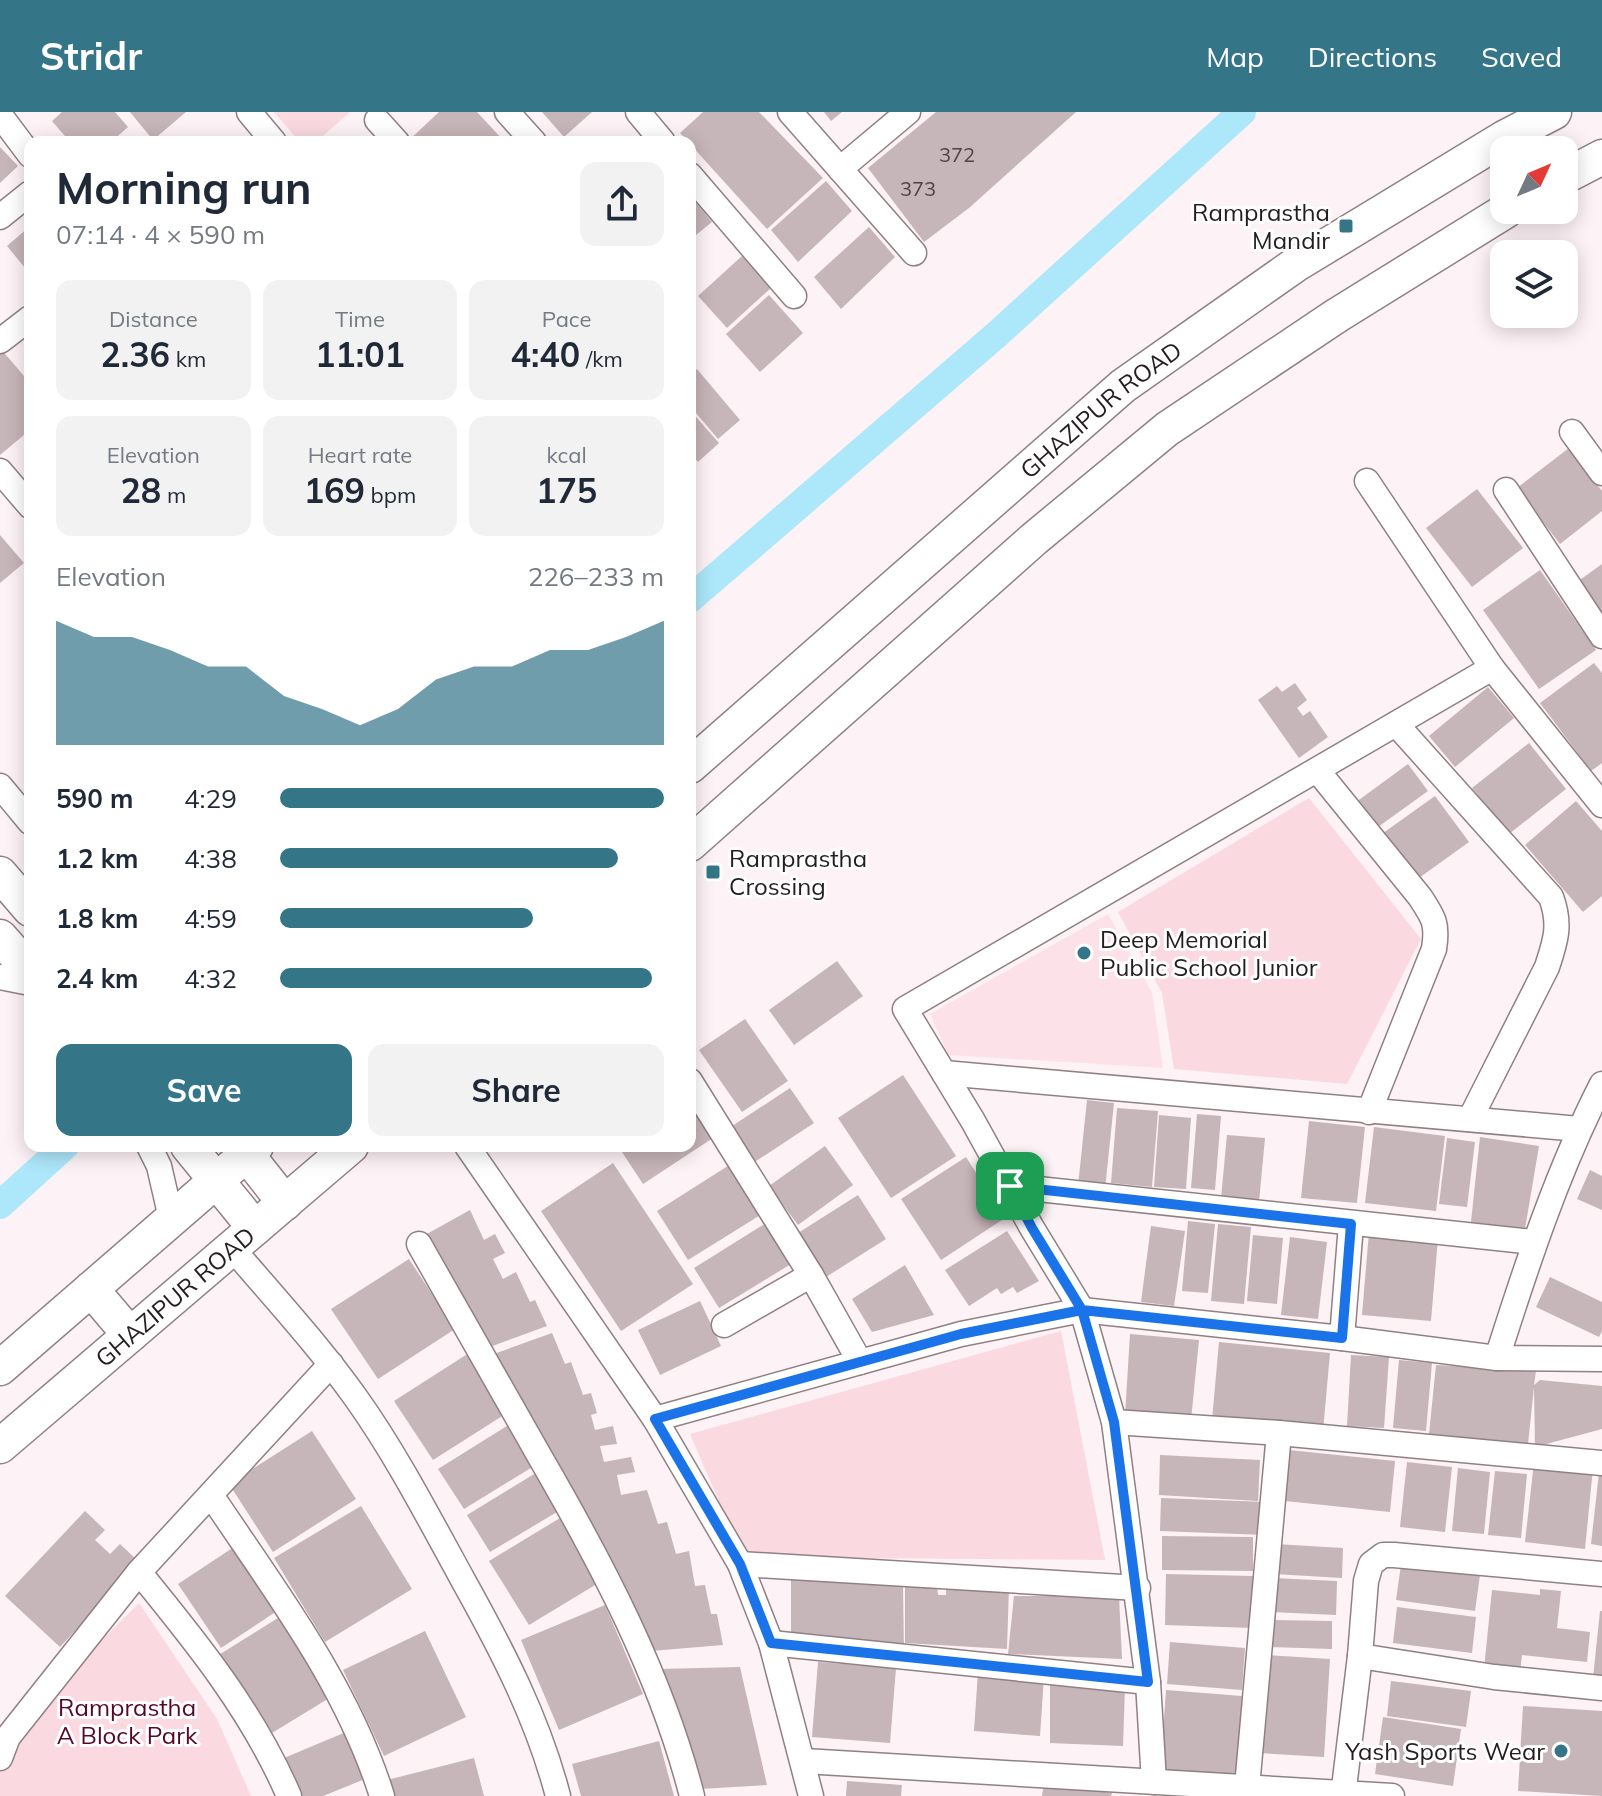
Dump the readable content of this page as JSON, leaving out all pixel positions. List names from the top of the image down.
{
  "streets": {
    "main road": ["GHAZIPUR ROAD"]
  },
  "parks": ["Ramprastha A Block Park"],
  "places": {
    "transit": ["Ramprastha Mandir", "Ramprastha Crossing"],
    "other": ["Deep Memorial Public School Junior", "Yash Sports Wear"]
  },
  "house_numbers": ["372", "373"],
  "north": "top right",
  "page": {
    "header": "Stridr",
    "nav": ["Map", "Directions", "Saved"],
    "heading": ["Morning run", "07:14 · 4 × 590 m"],
    "stats": [
      ["Distance", "2.36 km"],
      ["Time", "11:01"],
      ["Pace", "4:40 /km"],
      ["Elevation", "28 m"],
      ["Heart rate", "169 bpm"],
      ["kcal", "175"]
    ],
    "chart": ["Elevation", "226–233 m"],
    "list": [
      {
        "name": "590 m",
        "note": "4:29"
      },
      {
        "name": "1.2 km",
        "note": "4:38"
      },
      {
        "name": "1.8 km",
        "note": "4:59"
      },
      {
        "name": "2.4 km",
        "note": "4:32"
      }
    ],
    "buttons": ["Save", "Share"]
  }
}
